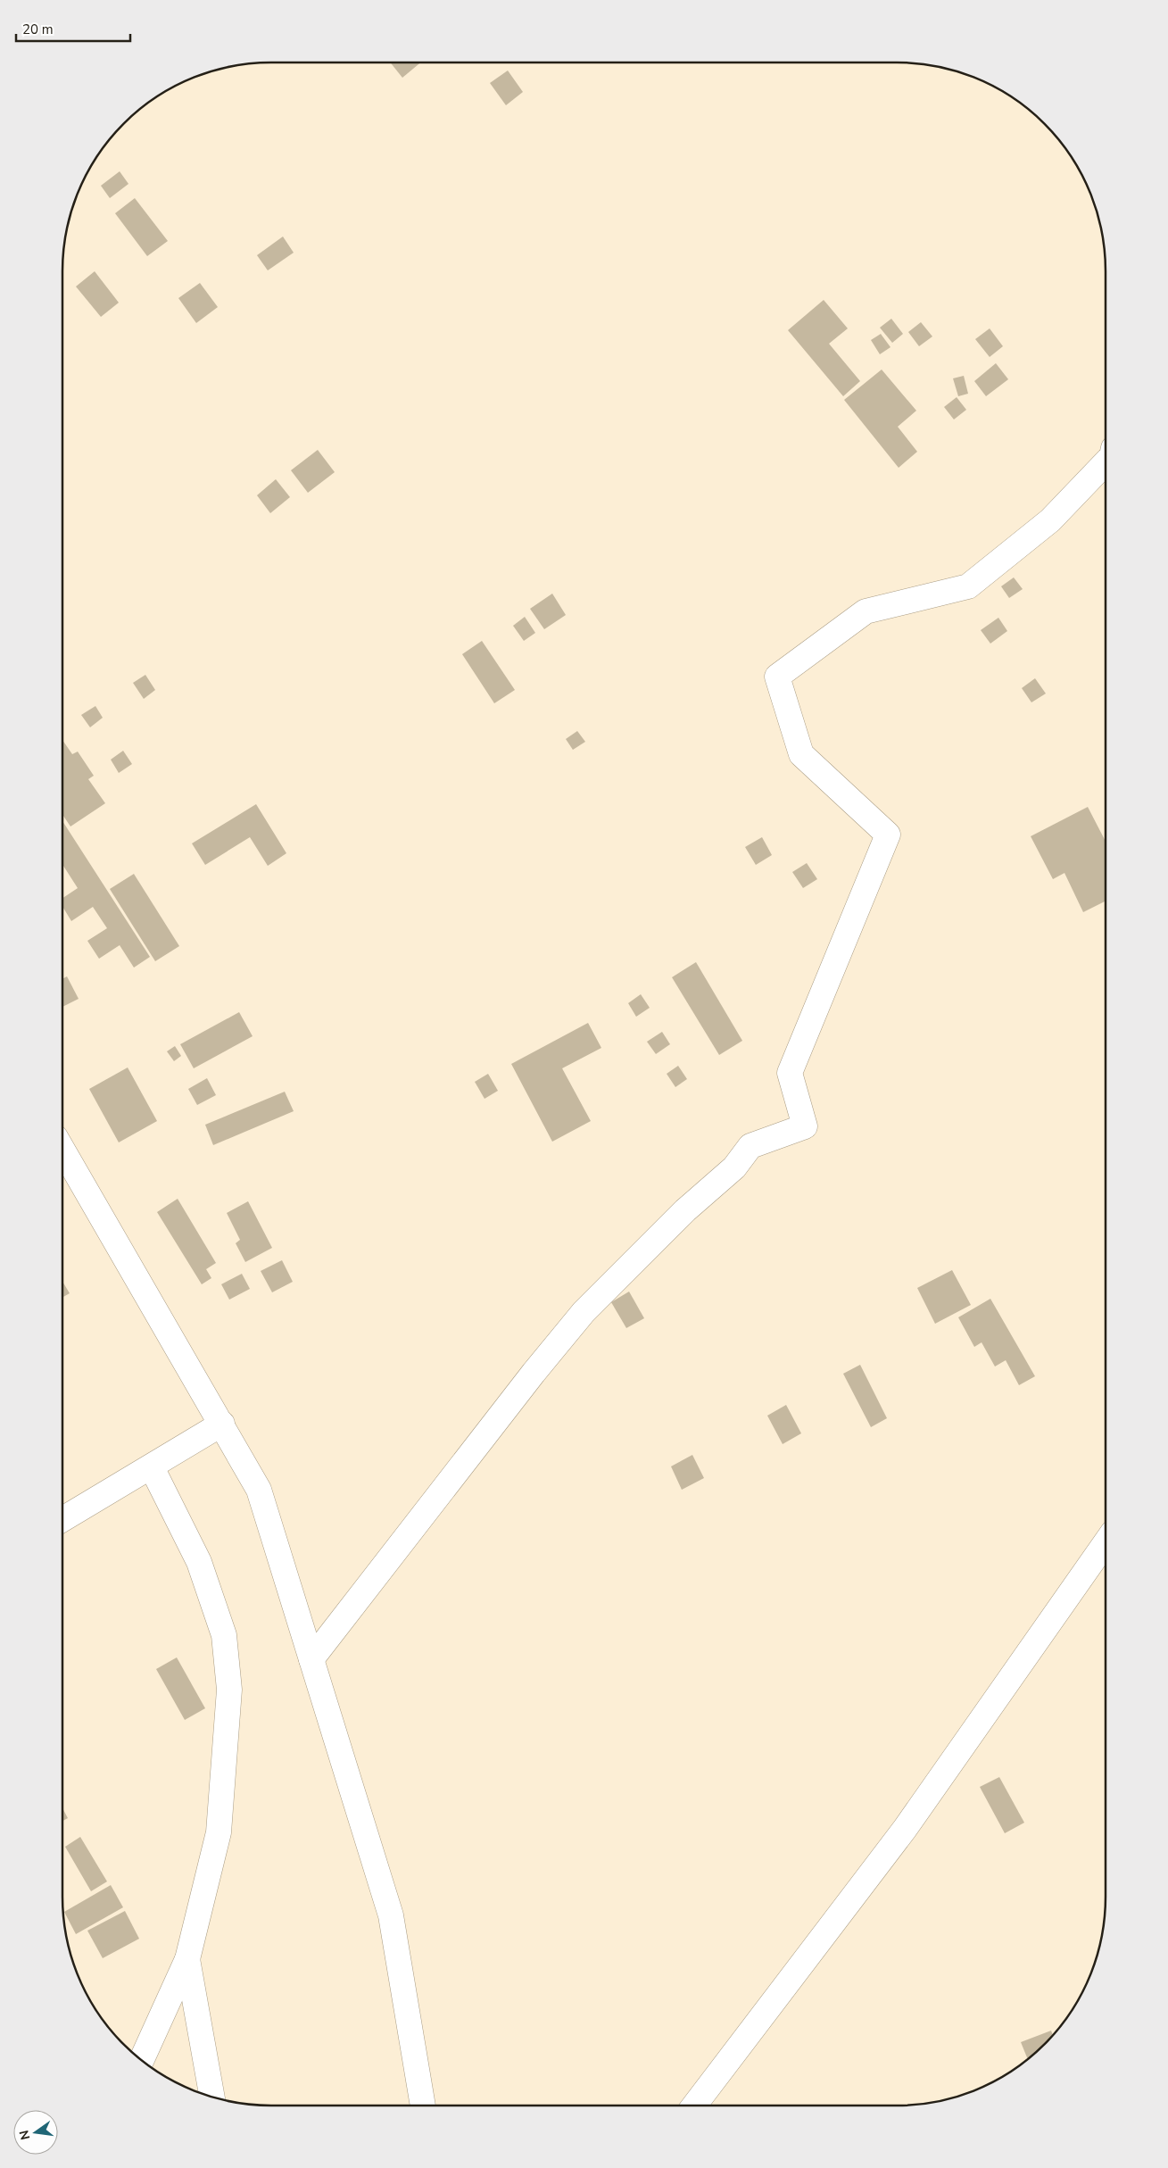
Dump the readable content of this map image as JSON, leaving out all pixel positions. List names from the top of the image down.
{
  "scale_bar": "20 m",
  "north": "left"
}
